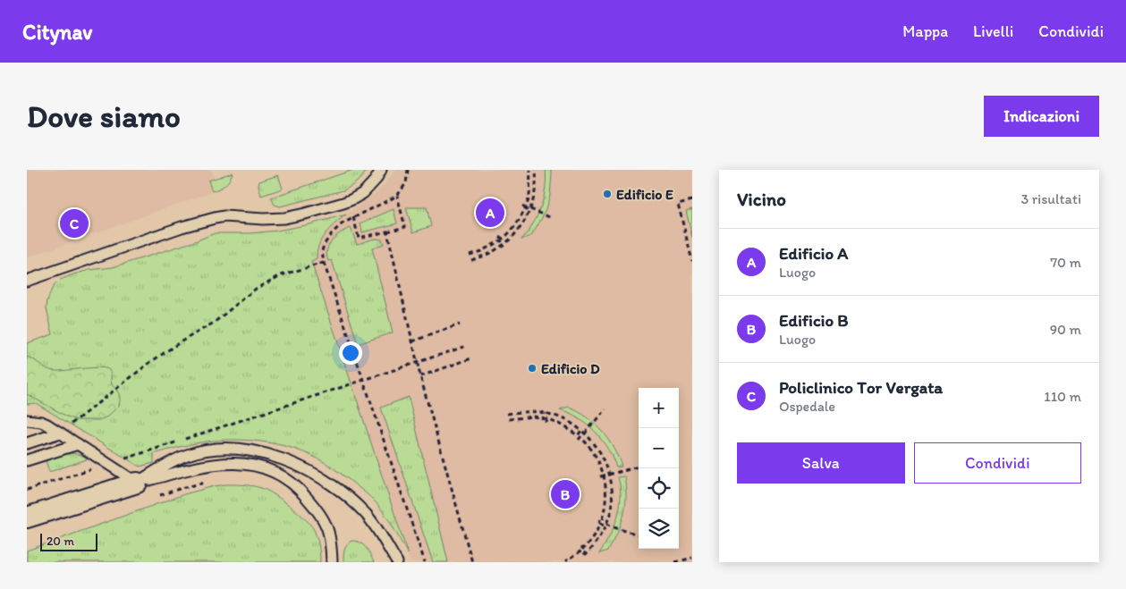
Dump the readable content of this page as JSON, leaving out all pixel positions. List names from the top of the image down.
{
  "places": ["Edificio E", "Edificio D"],
  "scale_bar": "20 m",
  "page": {
    "header": "Citynav",
    "nav": ["Mappa", "Livelli", "Condividi"],
    "buttons": [
      "Indicazioni",
      ["Salva", "Condividi"]
    ],
    "title": "Dove siamo",
    "heading": ["Vicino", "3 risultati"],
    "pins": ["A", "C", "B"],
    "list": [
      {
        "mark": "A",
        "name": "Edificio A",
        "note": "Luogo",
        "value": "70 m"
      },
      {
        "mark": "B",
        "name": "Edificio B",
        "note": "Luogo",
        "value": "90 m"
      },
      {
        "mark": "C",
        "name": "Policlinico Tor Vergata",
        "note": "Ospedale",
        "value": "110 m"
      }
    ],
    "map_buttons": ["+", "−"],
    "scale": "20 m"
  }
}
